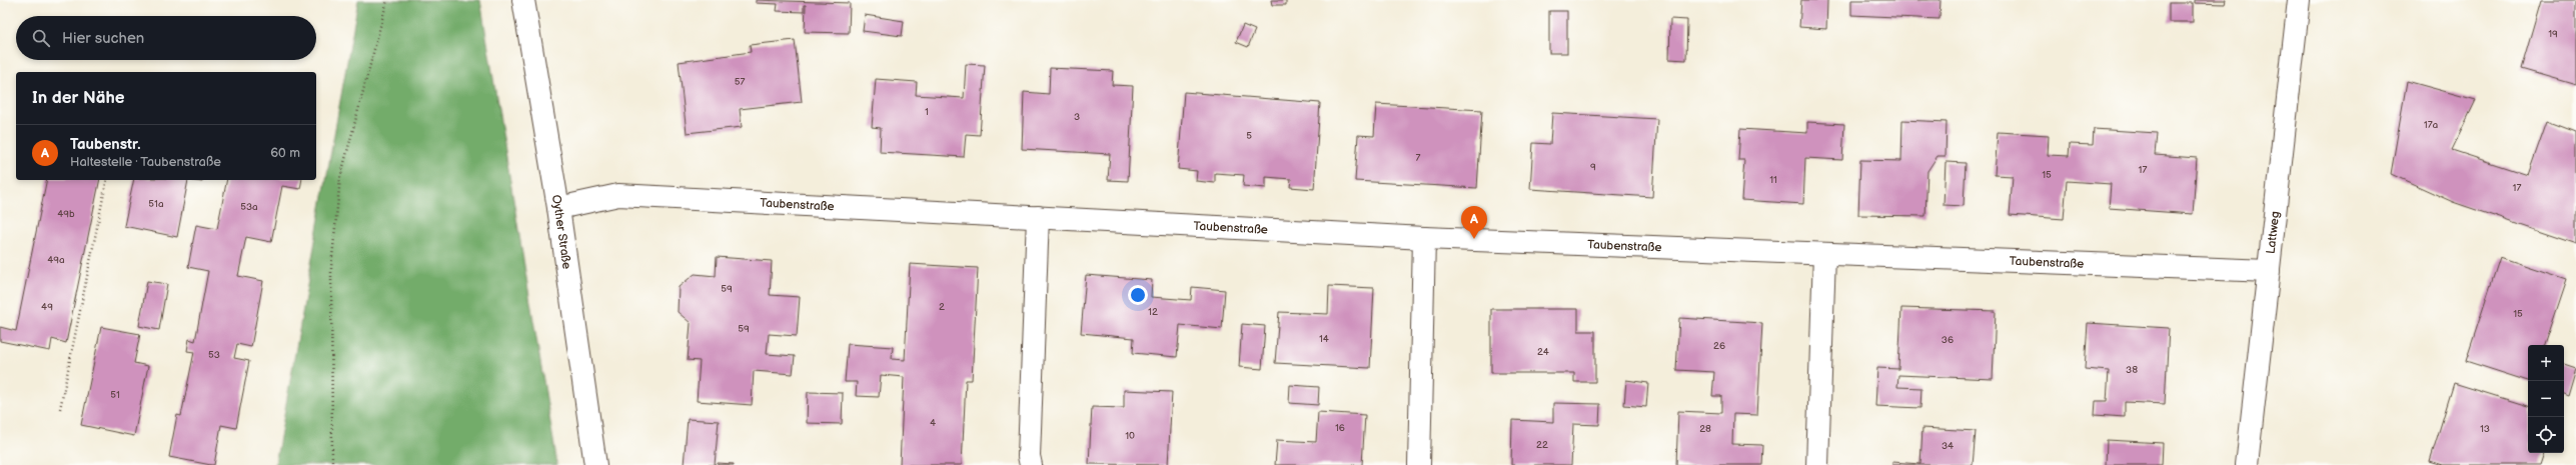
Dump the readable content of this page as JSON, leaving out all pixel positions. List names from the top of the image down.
{
  "streets": {
    "street": ["Taubenstraße", "Oyther Straße", "Lattweg"]
  },
  "crossings": [
    ["Taubenstraße", "Oyther Straße"],
    ["Taubenstraße", "Lattweg"]
  ],
  "house_numbers": [
    "19",
    "57",
    "1",
    "3",
    "17a",
    "5",
    "7",
    "9",
    "17",
    "15",
    "11",
    "17",
    "51a",
    "53a",
    "49b",
    "49a",
    "59",
    "49",
    "2",
    "12",
    "15",
    "59",
    "14",
    "36",
    "26",
    "24",
    "53",
    "38",
    "51",
    "4",
    "16",
    "28",
    "13",
    "10",
    "22",
    "34"
  ],
  "page": {
    "search": "Hier suchen",
    "heading": "In der Nähe",
    "list": [
      {
        "mark": "A",
        "name": "Taubenstr.",
        "note": "Haltestelle · Taubenstraße",
        "value": "60 m"
      }
    ],
    "pins": "A",
    "map_buttons": ["+", "−"]
  }
}
